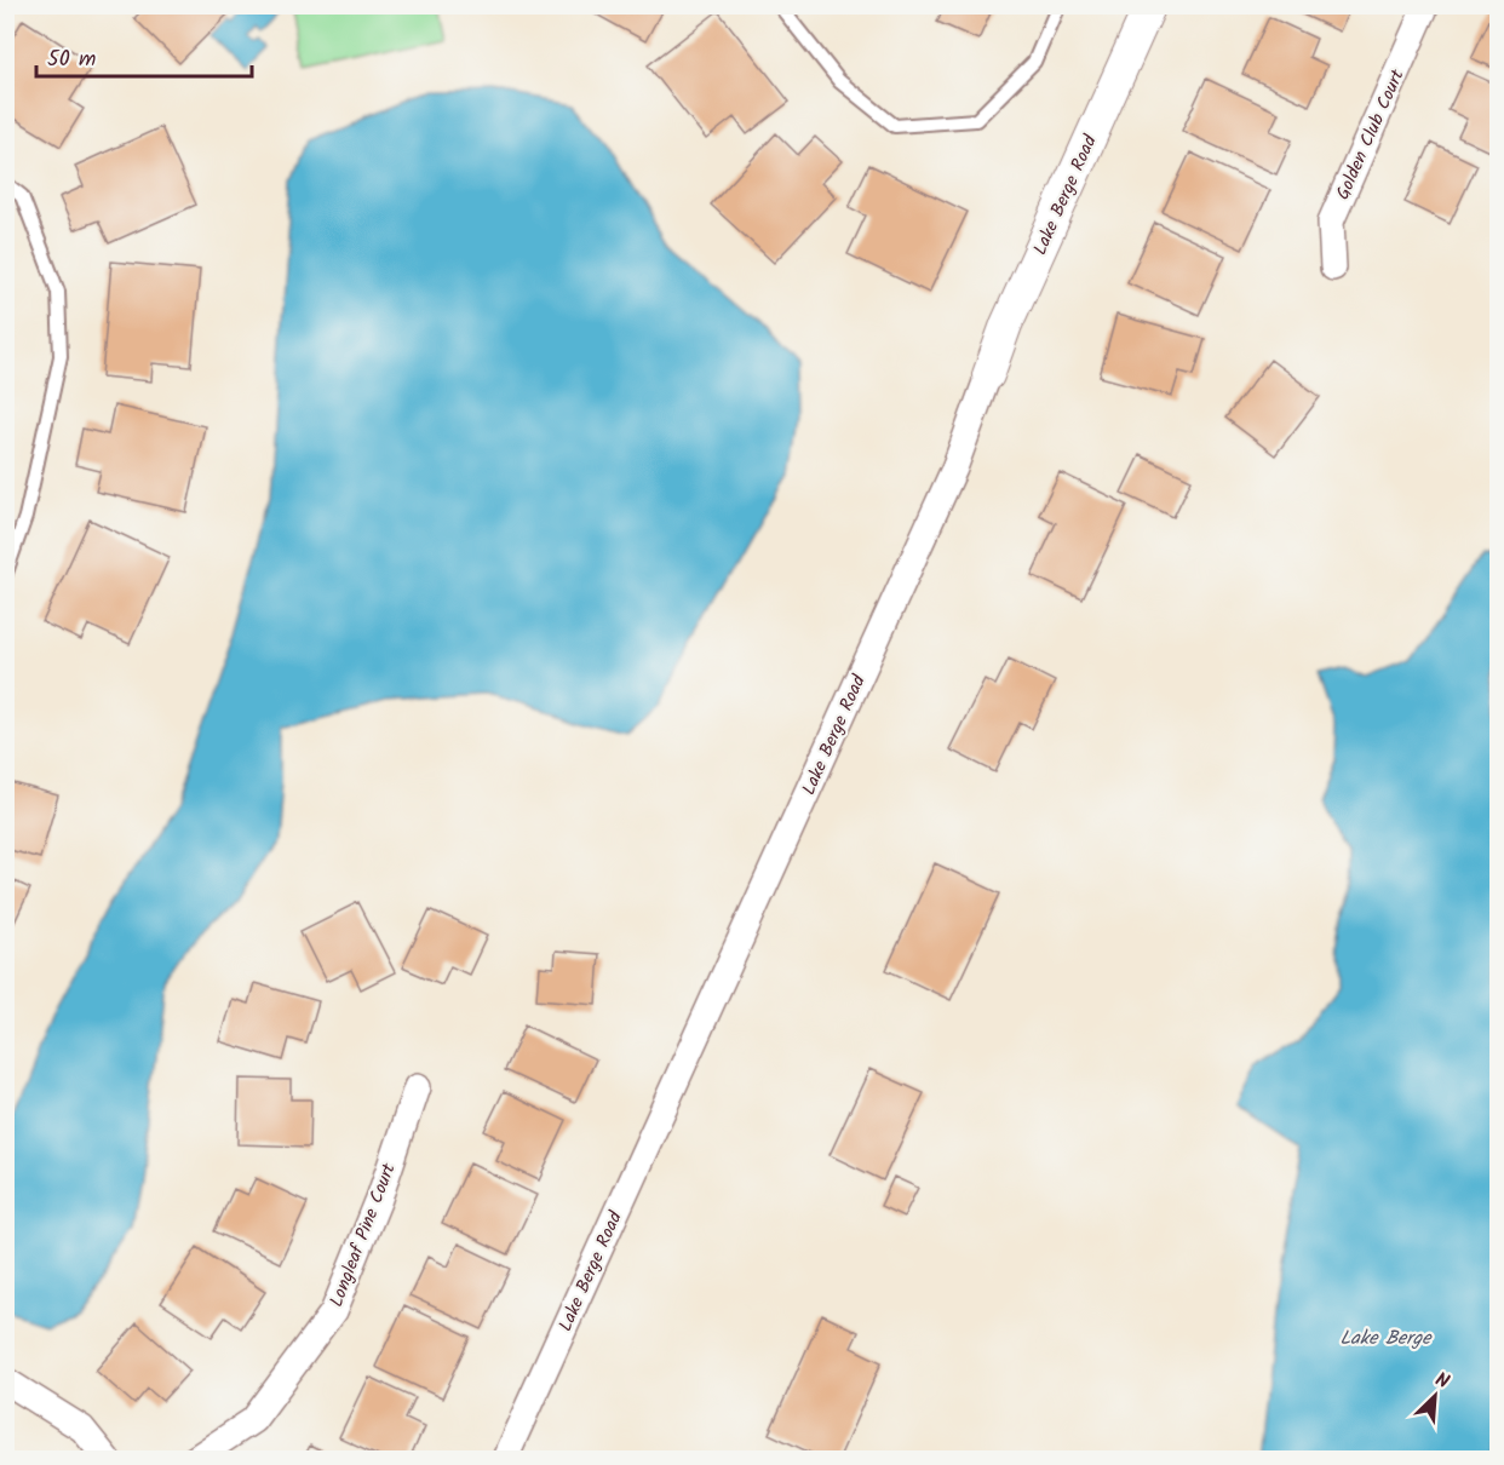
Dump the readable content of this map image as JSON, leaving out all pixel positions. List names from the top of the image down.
{
  "streets": {
    "street": ["Golden Club Court", "Lake Berge Road", "Longleaf Pine Court"]
  },
  "water": ["Lake Berge"],
  "scale_bar": "50 m",
  "north": "top right"
}
